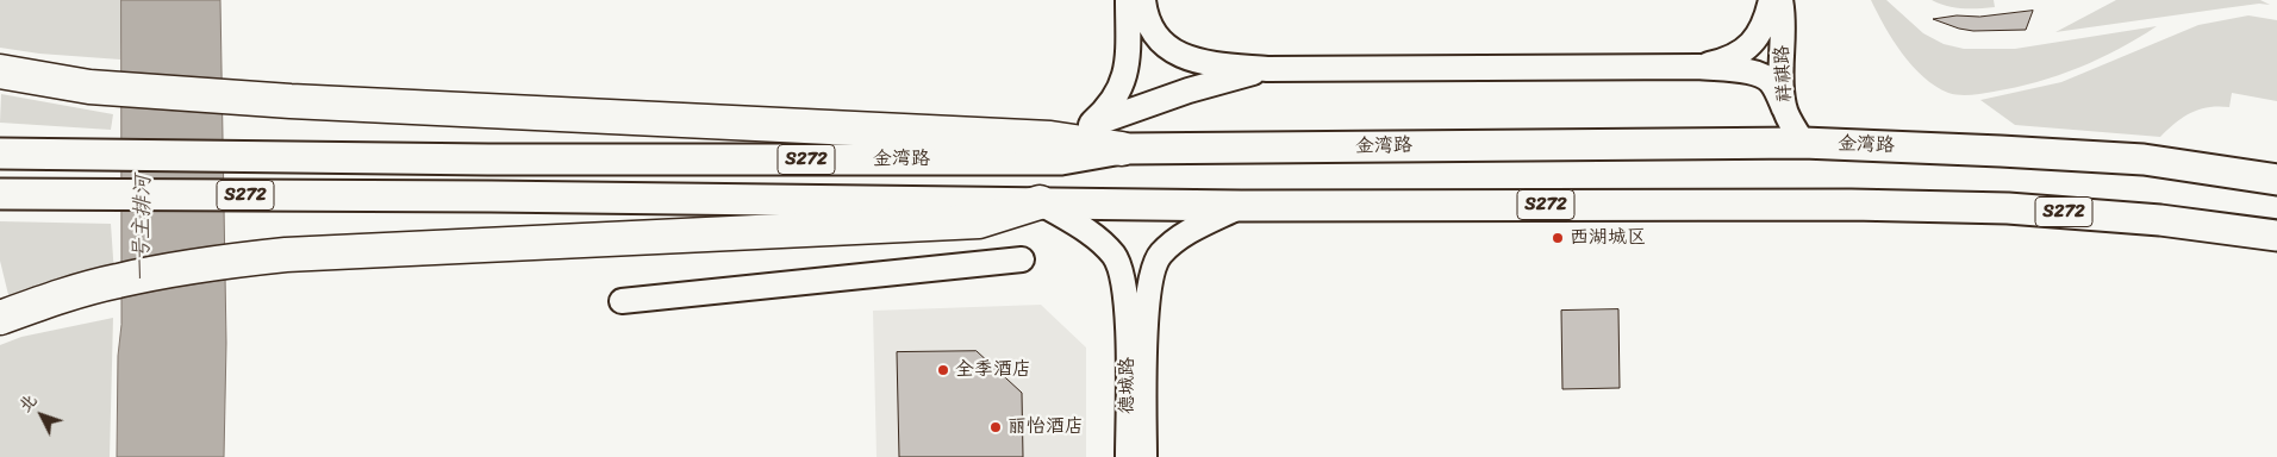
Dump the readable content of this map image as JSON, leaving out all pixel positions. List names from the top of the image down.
{
  "streets": {
    "main road": ["金湾路", "S272"],
    "street": ["祥祺路", "德城路"]
  },
  "crossings": [
    ["祥祺路", "金湾路"]
  ],
  "water": ["一号主排河"],
  "places": ["西湖城区", "全季酒店", "丽怡酒店"],
  "north": "top left"
}
